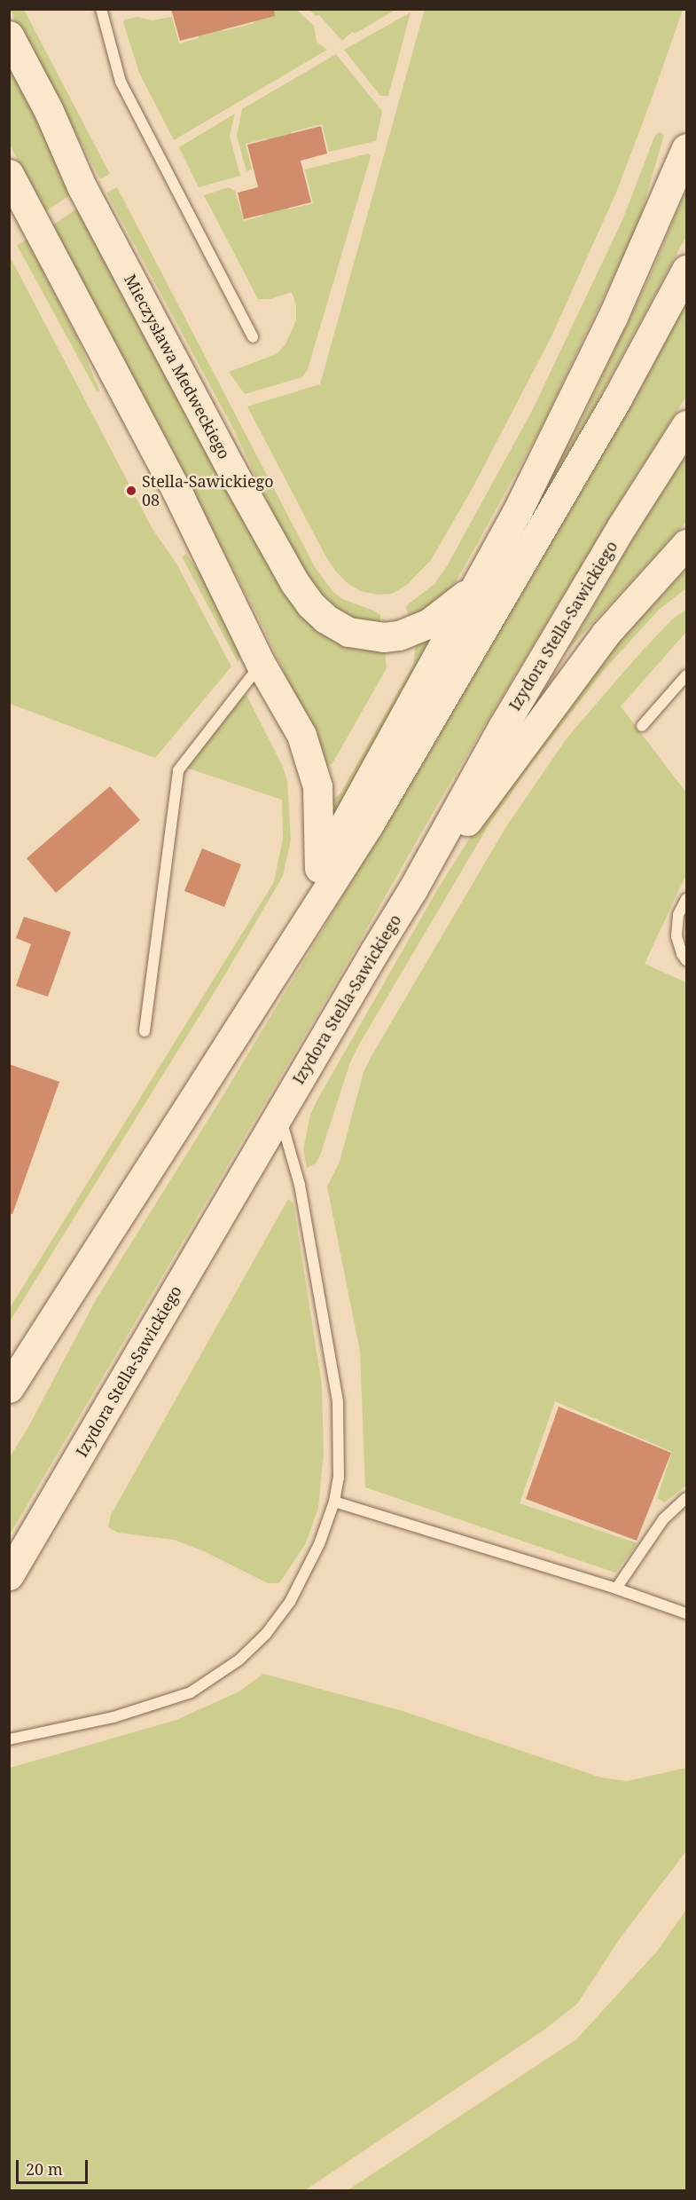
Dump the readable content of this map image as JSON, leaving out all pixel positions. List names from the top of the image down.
{
  "streets": {
    "main road": ["Mieczysława Medweckiego", "Izydora Stella-Sawickiego"]
  },
  "places": ["Stella-Sawickiego 08"],
  "scale_bar": "20 m"
}
